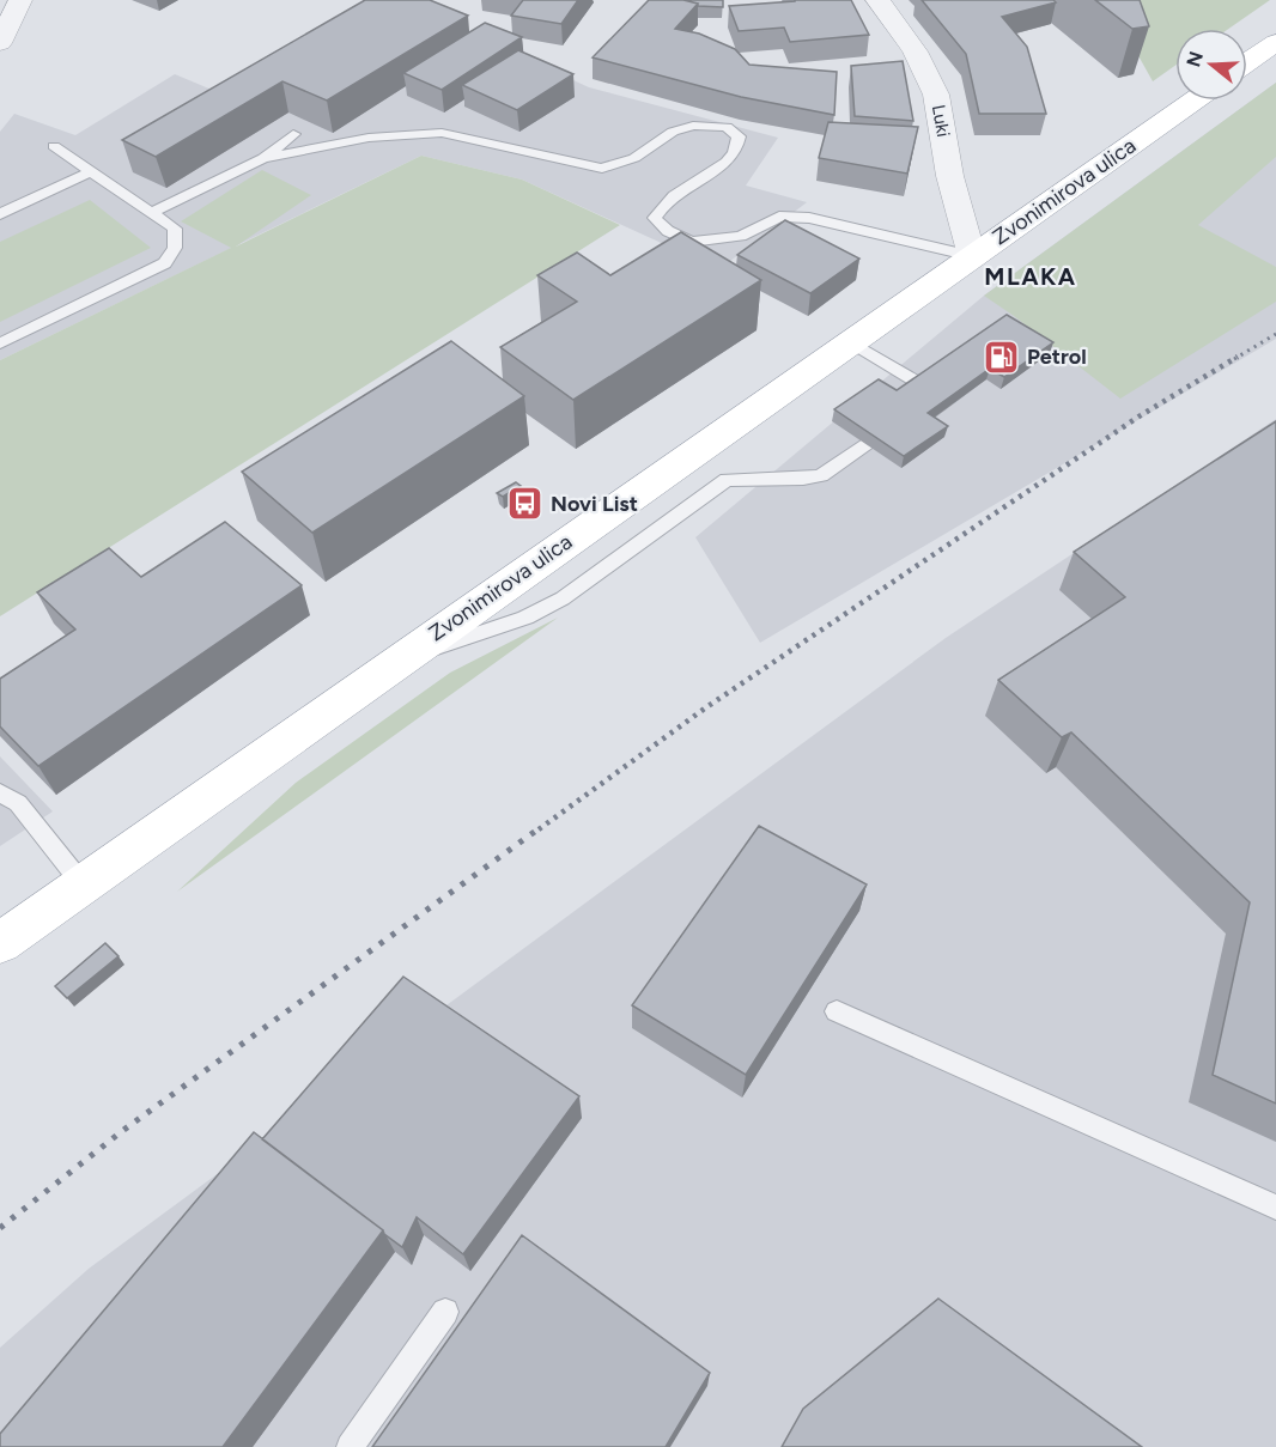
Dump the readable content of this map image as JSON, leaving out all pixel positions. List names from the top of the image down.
{
  "streets": {
    "main road": ["Zvonimirova ulica"],
    "street": ["Luki"]
  },
  "crossings": [
    ["Luki", "Zvonimirova ulica"]
  ],
  "districts": ["MLAKA"],
  "places": {
    "fuel station": ["Petrol"],
    "bus stop": ["Novi List"]
  },
  "north": "left"
}
